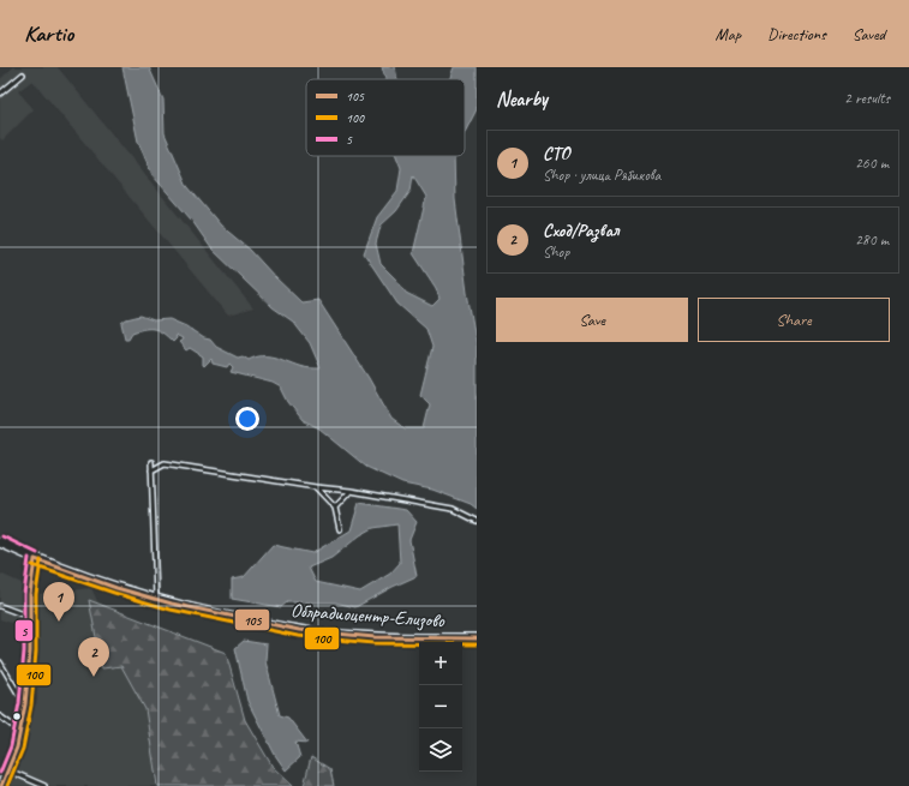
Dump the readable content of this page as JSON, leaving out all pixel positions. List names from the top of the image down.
{
  "streets": {
    "street": ["Облрадиоцентр-Елизово"]
  },
  "lines": ["transit line 5", "transit line 105", "transit line 100"],
  "legend": ["105", "100", "5"],
  "page": {
    "header": "Kartio",
    "nav": ["Map", "Directions", "Saved"],
    "heading": ["Nearby", "2 results"],
    "list": [
      {
        "mark": "1",
        "name": "СТО",
        "note": "Shop · улица Рябикова",
        "value": "260 m"
      },
      {
        "mark": "2",
        "name": "Сход/Развал",
        "note": "Shop",
        "value": "280 m"
      }
    ],
    "buttons": ["Save", "Share"],
    "pins": ["1", "2"],
    "map_buttons": ["+", "−"]
  }
}
